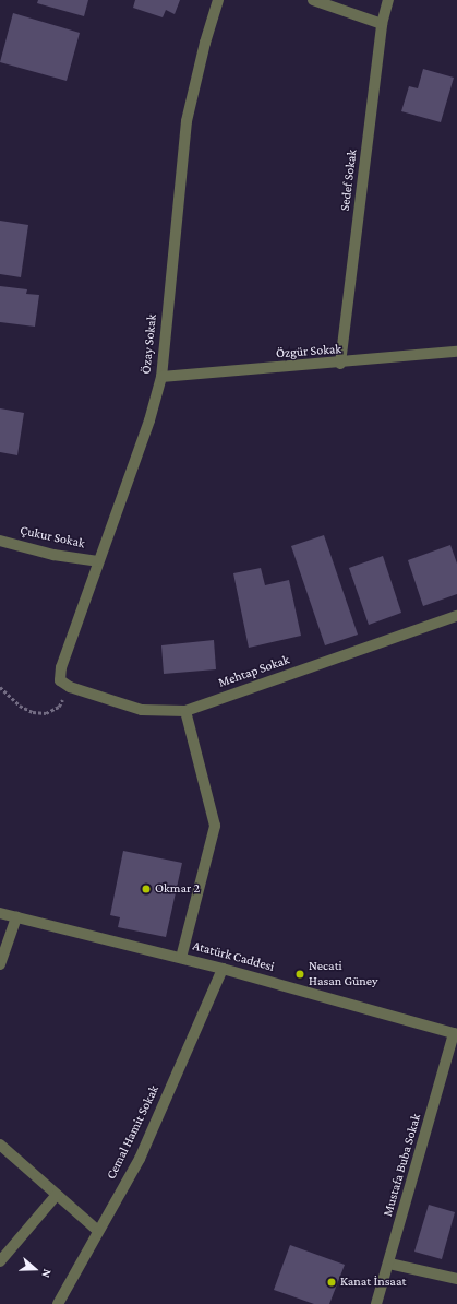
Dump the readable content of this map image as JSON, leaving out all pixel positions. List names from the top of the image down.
{
  "streets": {
    "street": [
      "Sedef Sokak",
      "Özay Sokak",
      "Özgür Sokak",
      "Çukur Sokak",
      "Mehtap Sokak",
      "Atatürk Caddesi",
      "Cemal Hamit Sokak",
      "Mustafa Buba Sokak"
    ]
  },
  "crossings": [
    ["Sedef Sokak", "Özgür Sokak"],
    ["Özay Sokak", "Özgür Sokak"],
    ["Özay Sokak", "Çukur Sokak"],
    ["Özay Sokak", "Mehtap Sokak"],
    ["Atatürk Caddesi", "Cemal Hamit Sokak"],
    ["Atatürk Caddesi", "Mustafa Buba Sokak"]
  ],
  "places": ["Okmar 2", "Necati Hasan Güney", "Kanat İnsaat"],
  "north": "right"
}
